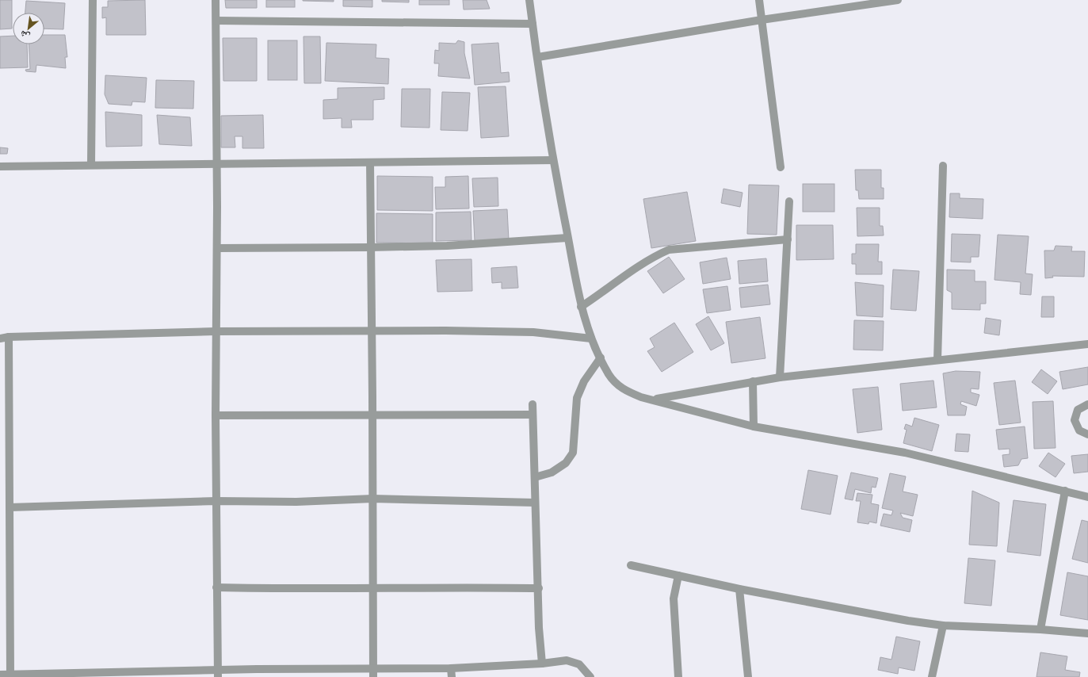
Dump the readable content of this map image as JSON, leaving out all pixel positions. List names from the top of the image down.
{
  "north": "bottom left"
}
